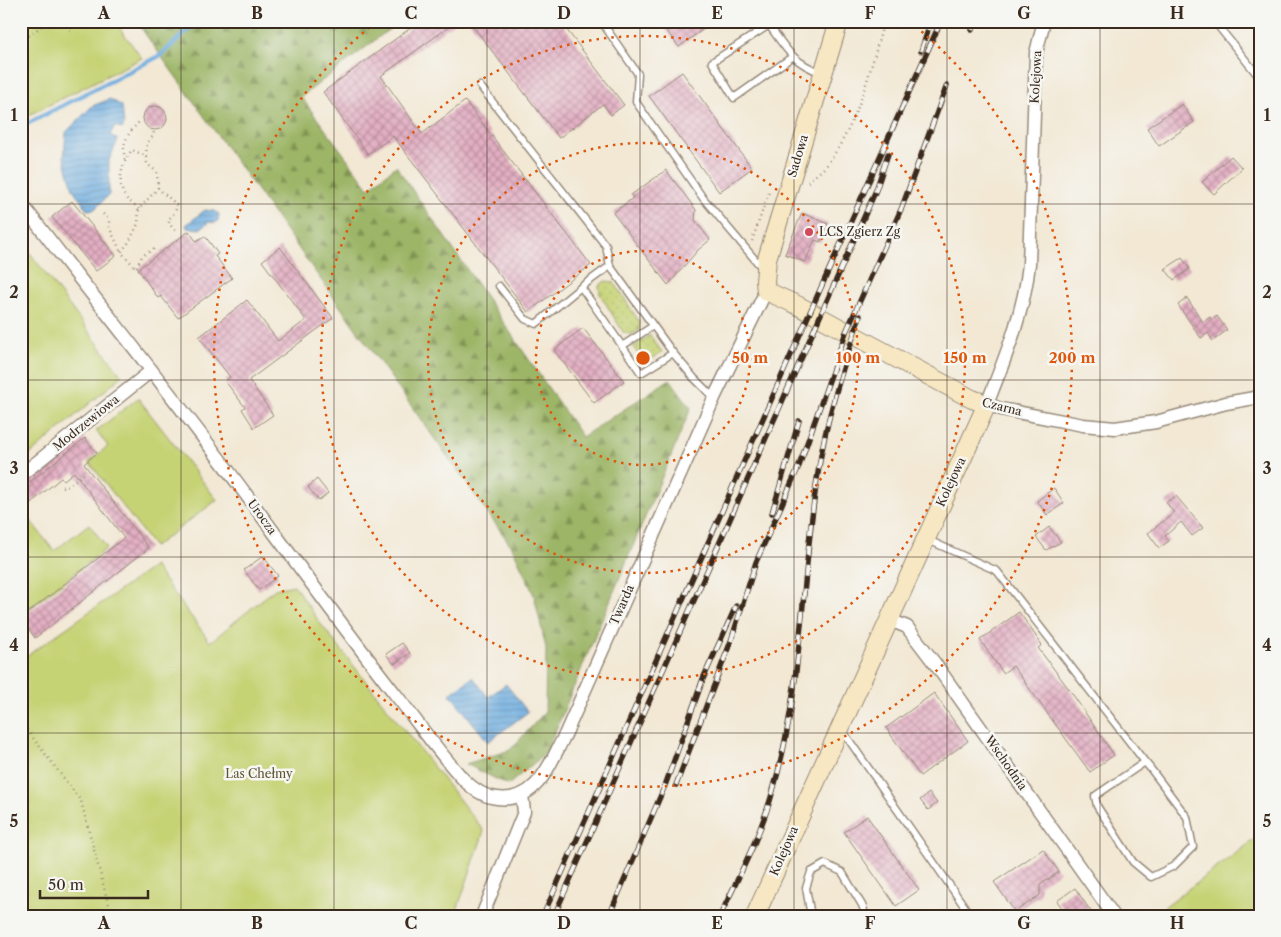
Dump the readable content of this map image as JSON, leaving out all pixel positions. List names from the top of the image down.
{
  "streets": {
    "street": [
      "Kolejowa",
      "Sadowa",
      "Czarna",
      "Modrzewiowa",
      "Urocza",
      "Twarda",
      "Wschodnia"
    ]
  },
  "crossings": [
    ["Kolejowa", "Czarna"],
    ["Kolejowa", "Wschodnia"],
    ["Sadowa", "Czarna"],
    ["Sadowa", "Twarda"],
    ["Czarna", "Twarda"],
    ["Modrzewiowa", "Urocza"],
    ["Urocza", "Twarda"]
  ],
  "parks": ["Las Chełmy"],
  "places": ["LCS Zgierz Zg"],
  "scale_bar": "50 m",
  "grid": {
    "columns": [
      "A",
      "B",
      "C",
      "D",
      "E",
      "F",
      "G",
      "H"
    ],
    "rows": [
      "1",
      "2",
      "3",
      "4",
      "5"
    ]
  },
  "rings": [
    "50 m",
    "100 m",
    "150 m",
    "200 m"
  ]
}
